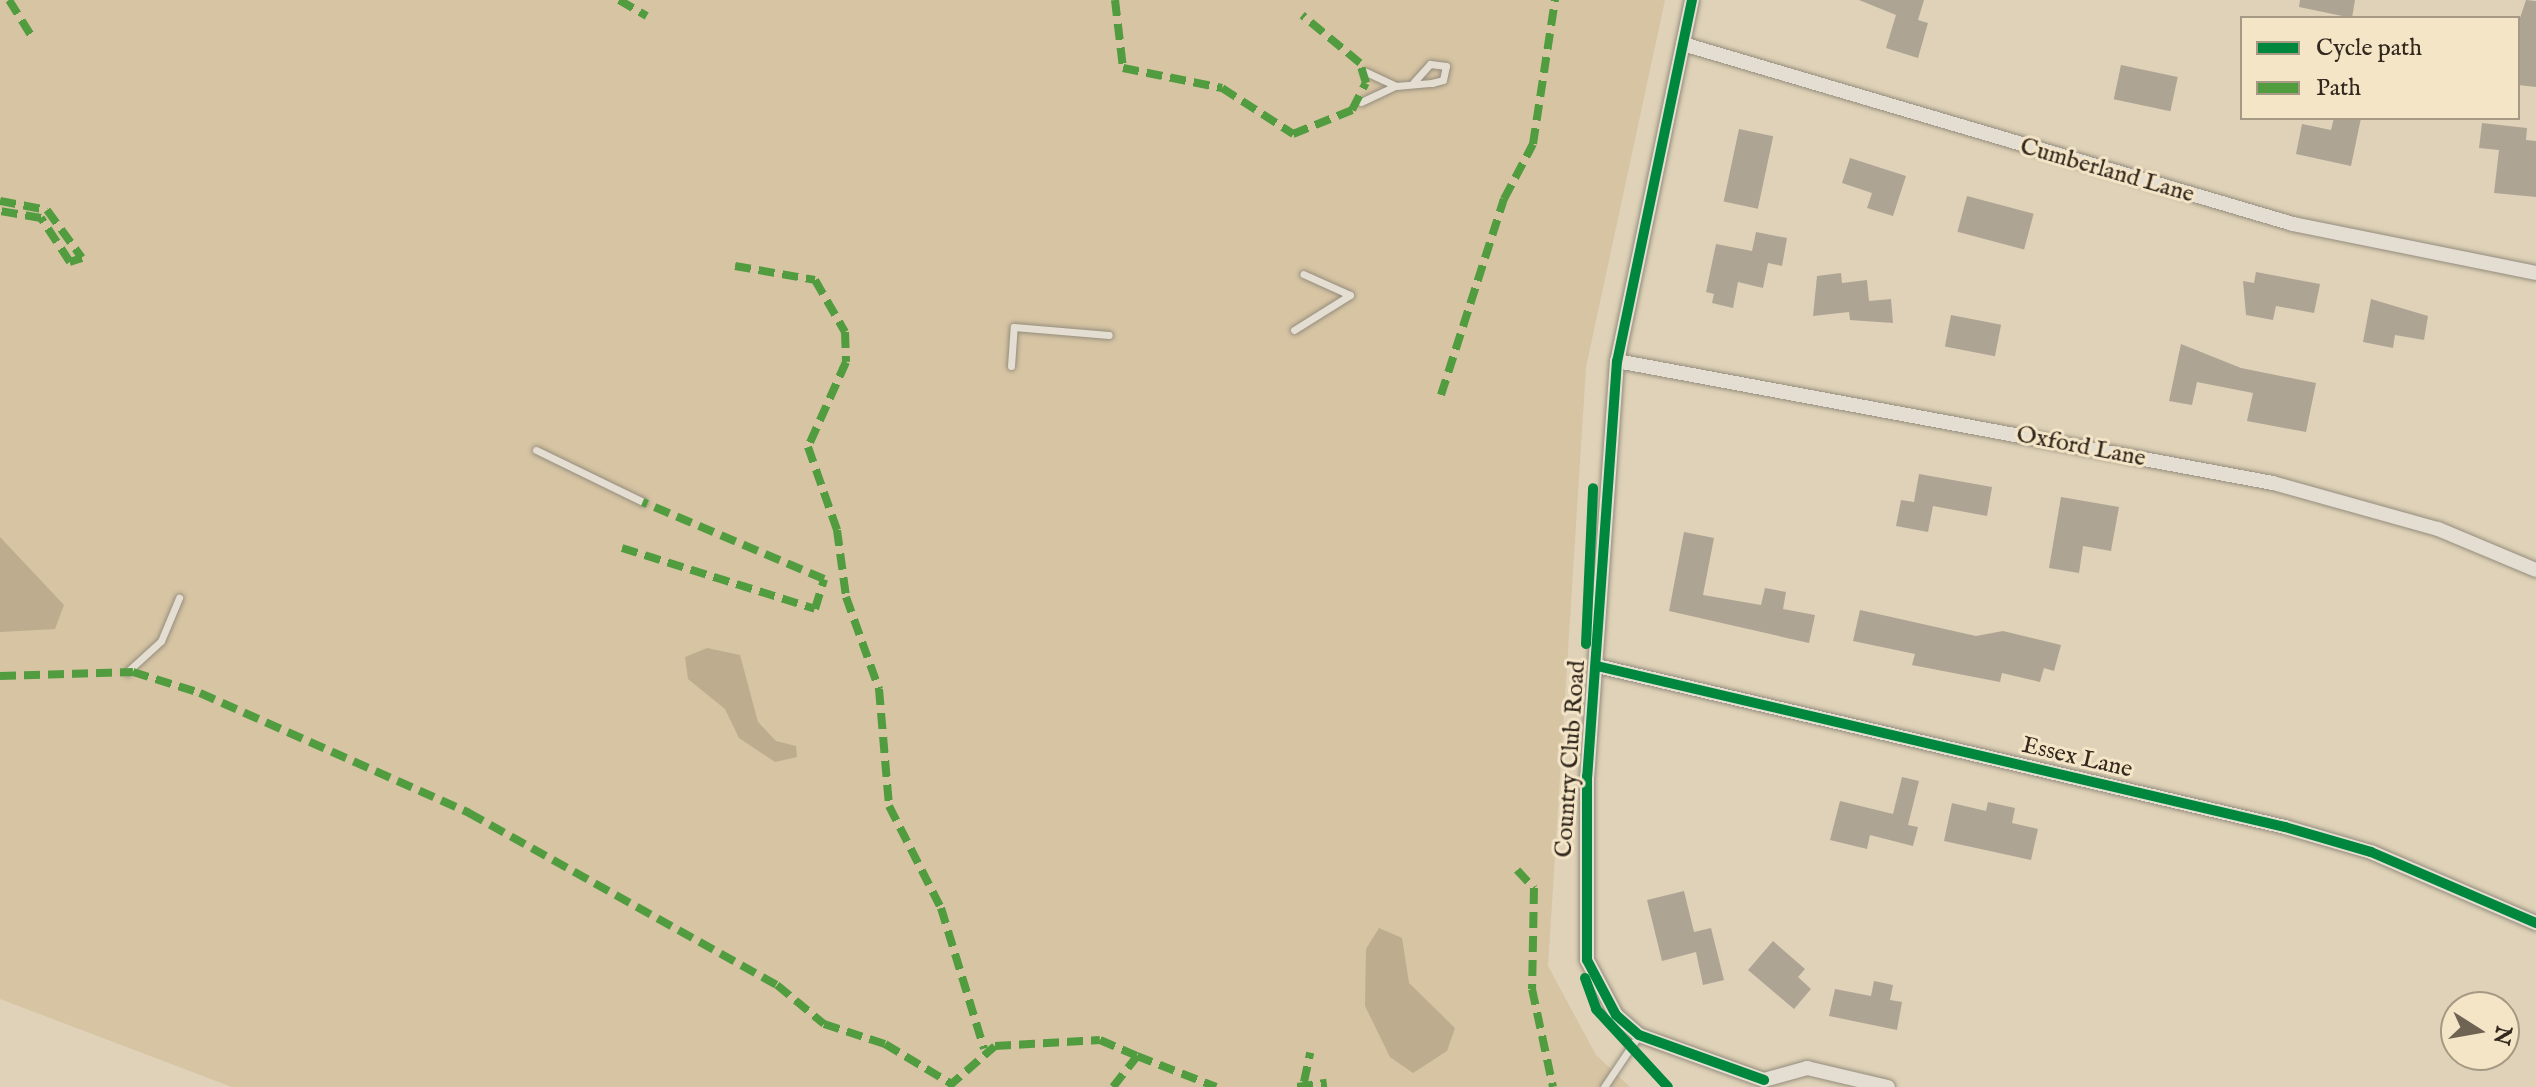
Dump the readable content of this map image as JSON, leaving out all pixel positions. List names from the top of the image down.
{
  "streets": {
    "street": [
      "Cumberland Lane",
      "Oxford Lane",
      "Essex Lane",
      "Country Club Road"
    ]
  },
  "crossings": [
    ["Cumberland Lane", "Country Club Road"],
    ["Oxford Lane", "Country Club Road"],
    ["Essex Lane", "Country Club Road"]
  ],
  "legend": ["Cycle path", "Path"],
  "north": "right"
}
